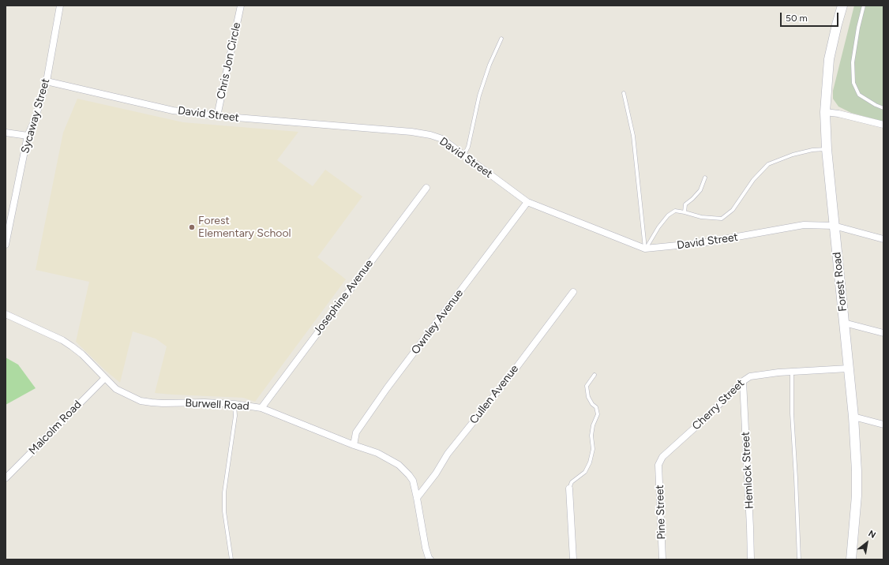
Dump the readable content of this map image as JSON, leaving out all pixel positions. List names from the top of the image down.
{
  "streets": {
    "main road": ["Forest Road"],
    "street": [
      "Chris Jon Circle",
      "David Street",
      "Sycaway Street",
      "Josephine Avenue",
      "Ownley Avenue",
      "Cullen Avenue",
      "Burwell Road",
      "Cherry Street",
      "Malcolm Road",
      "Hemlock Street",
      "Pine Street"
    ]
  },
  "crossings": [
    ["Chris Jon Circle", "David Street"],
    ["David Street", "Sycaway Street"],
    ["David Street", "Forest Road"],
    ["David Street", "Ownley Avenue"],
    ["Forest Road", "Cherry Street"],
    ["Josephine Avenue", "Burwell Road"],
    ["Ownley Avenue", "Burwell Road"],
    ["Cullen Avenue", "Burwell Road"],
    ["Burwell Road", "Malcolm Road"],
    ["Cherry Street", "Hemlock Street"],
    ["Cherry Street", "Pine Street"]
  ],
  "places": ["Forest Elementary School"],
  "scale_bar": "50 m",
  "north": "top right"
}
